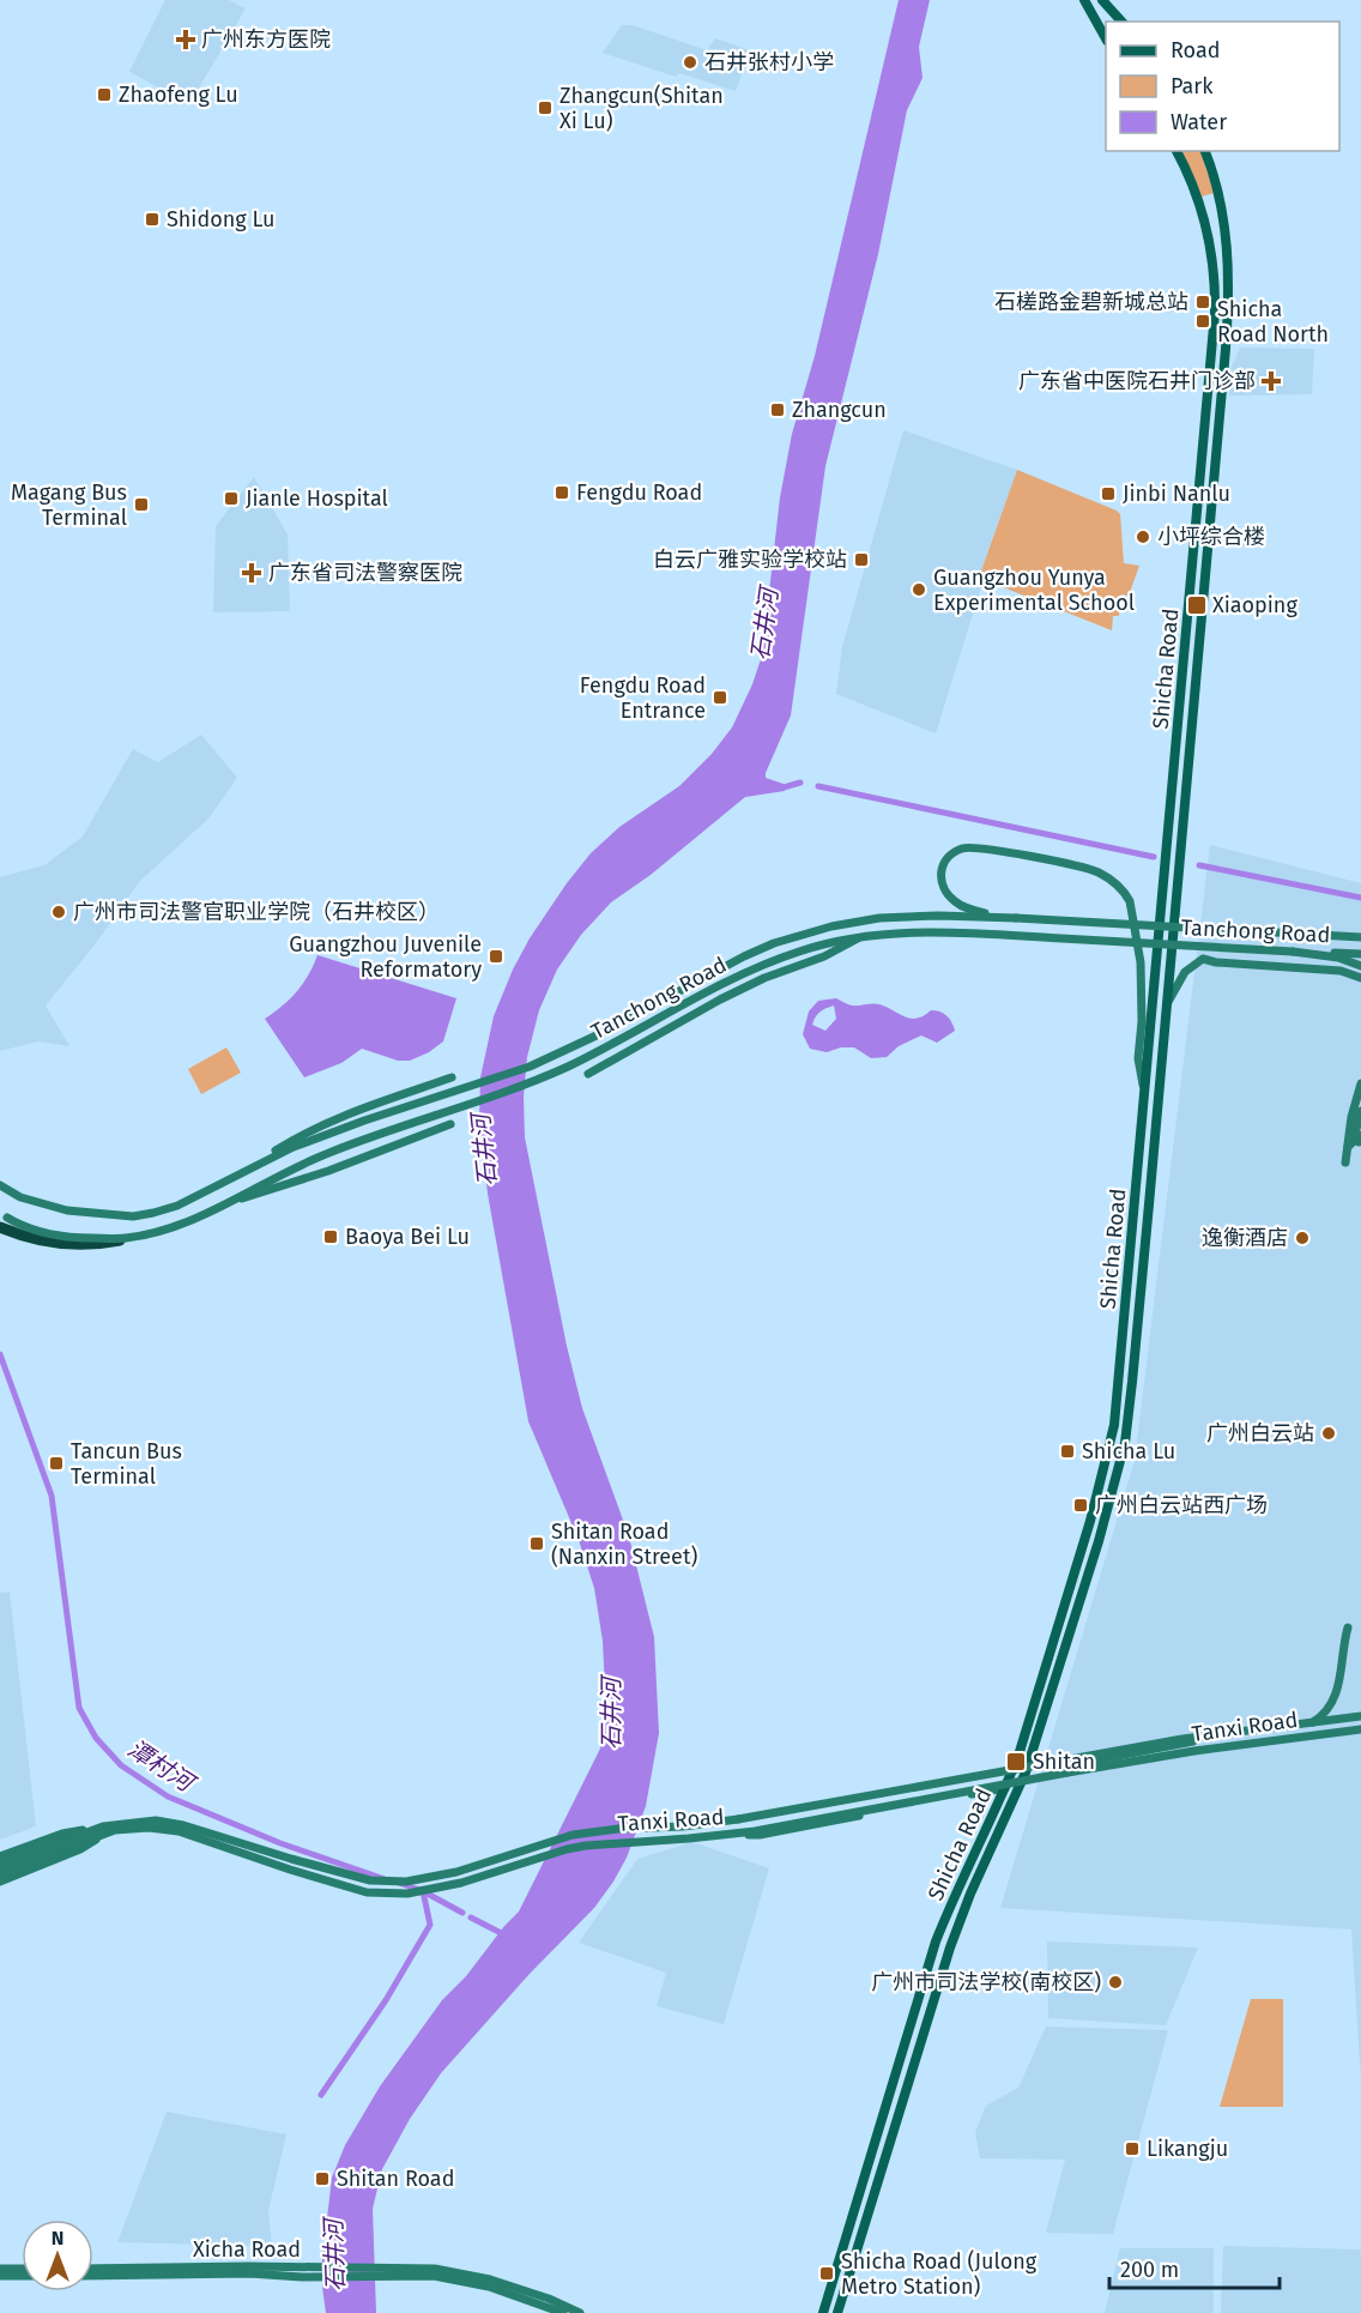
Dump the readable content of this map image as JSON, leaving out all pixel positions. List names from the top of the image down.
{
  "streets": {
    "main road": [
      "Shicha Road",
      "Tanchong Road",
      "Tanxi Road",
      "Xicha Road"
    ]
  },
  "water": ["石井河", "潭村河"],
  "places": {
    "health": ["广州东方医院", "广东省中医院石井门诊部", "广东省司法警察医院"],
    "other": [
      "石井张村小学",
      "小坪综合楼",
      "Guangzhou Yunya Experimental School",
      "广州市司法警官职业学院（石井校区）",
      "逸衡酒店",
      "广州白云站",
      "广州市司法学校(南校区)"
    ],
    "transit": [
      "Zhaofeng Lu",
      "Zhangcun(Shitan Xi Lu)",
      "Shidong Lu",
      "石槎路金碧新城总站",
      "Shicha Road North",
      "Zhangcun",
      "Fengdu Road",
      "Jinbi Nanlu",
      "Jianle Hospital",
      "Magang Bus Terminal",
      "白云广雅实验学校站",
      "Xiaoping",
      "Fengdu Road Entrance",
      "Guangzhou Juvenile Reformatory",
      "Baoya Bei Lu",
      "Shicha Lu",
      "Tancun Bus Terminal",
      "广州白云站西广场",
      "Shitan Road (Nanxin Street)",
      "Shitan",
      "Likangju",
      "Shitan Road",
      "Shicha Road (Julong Metro Station)"
    ]
  },
  "legend": ["Road", "Park", "Water"],
  "scale_bar": "200 m",
  "north": "top"
}
